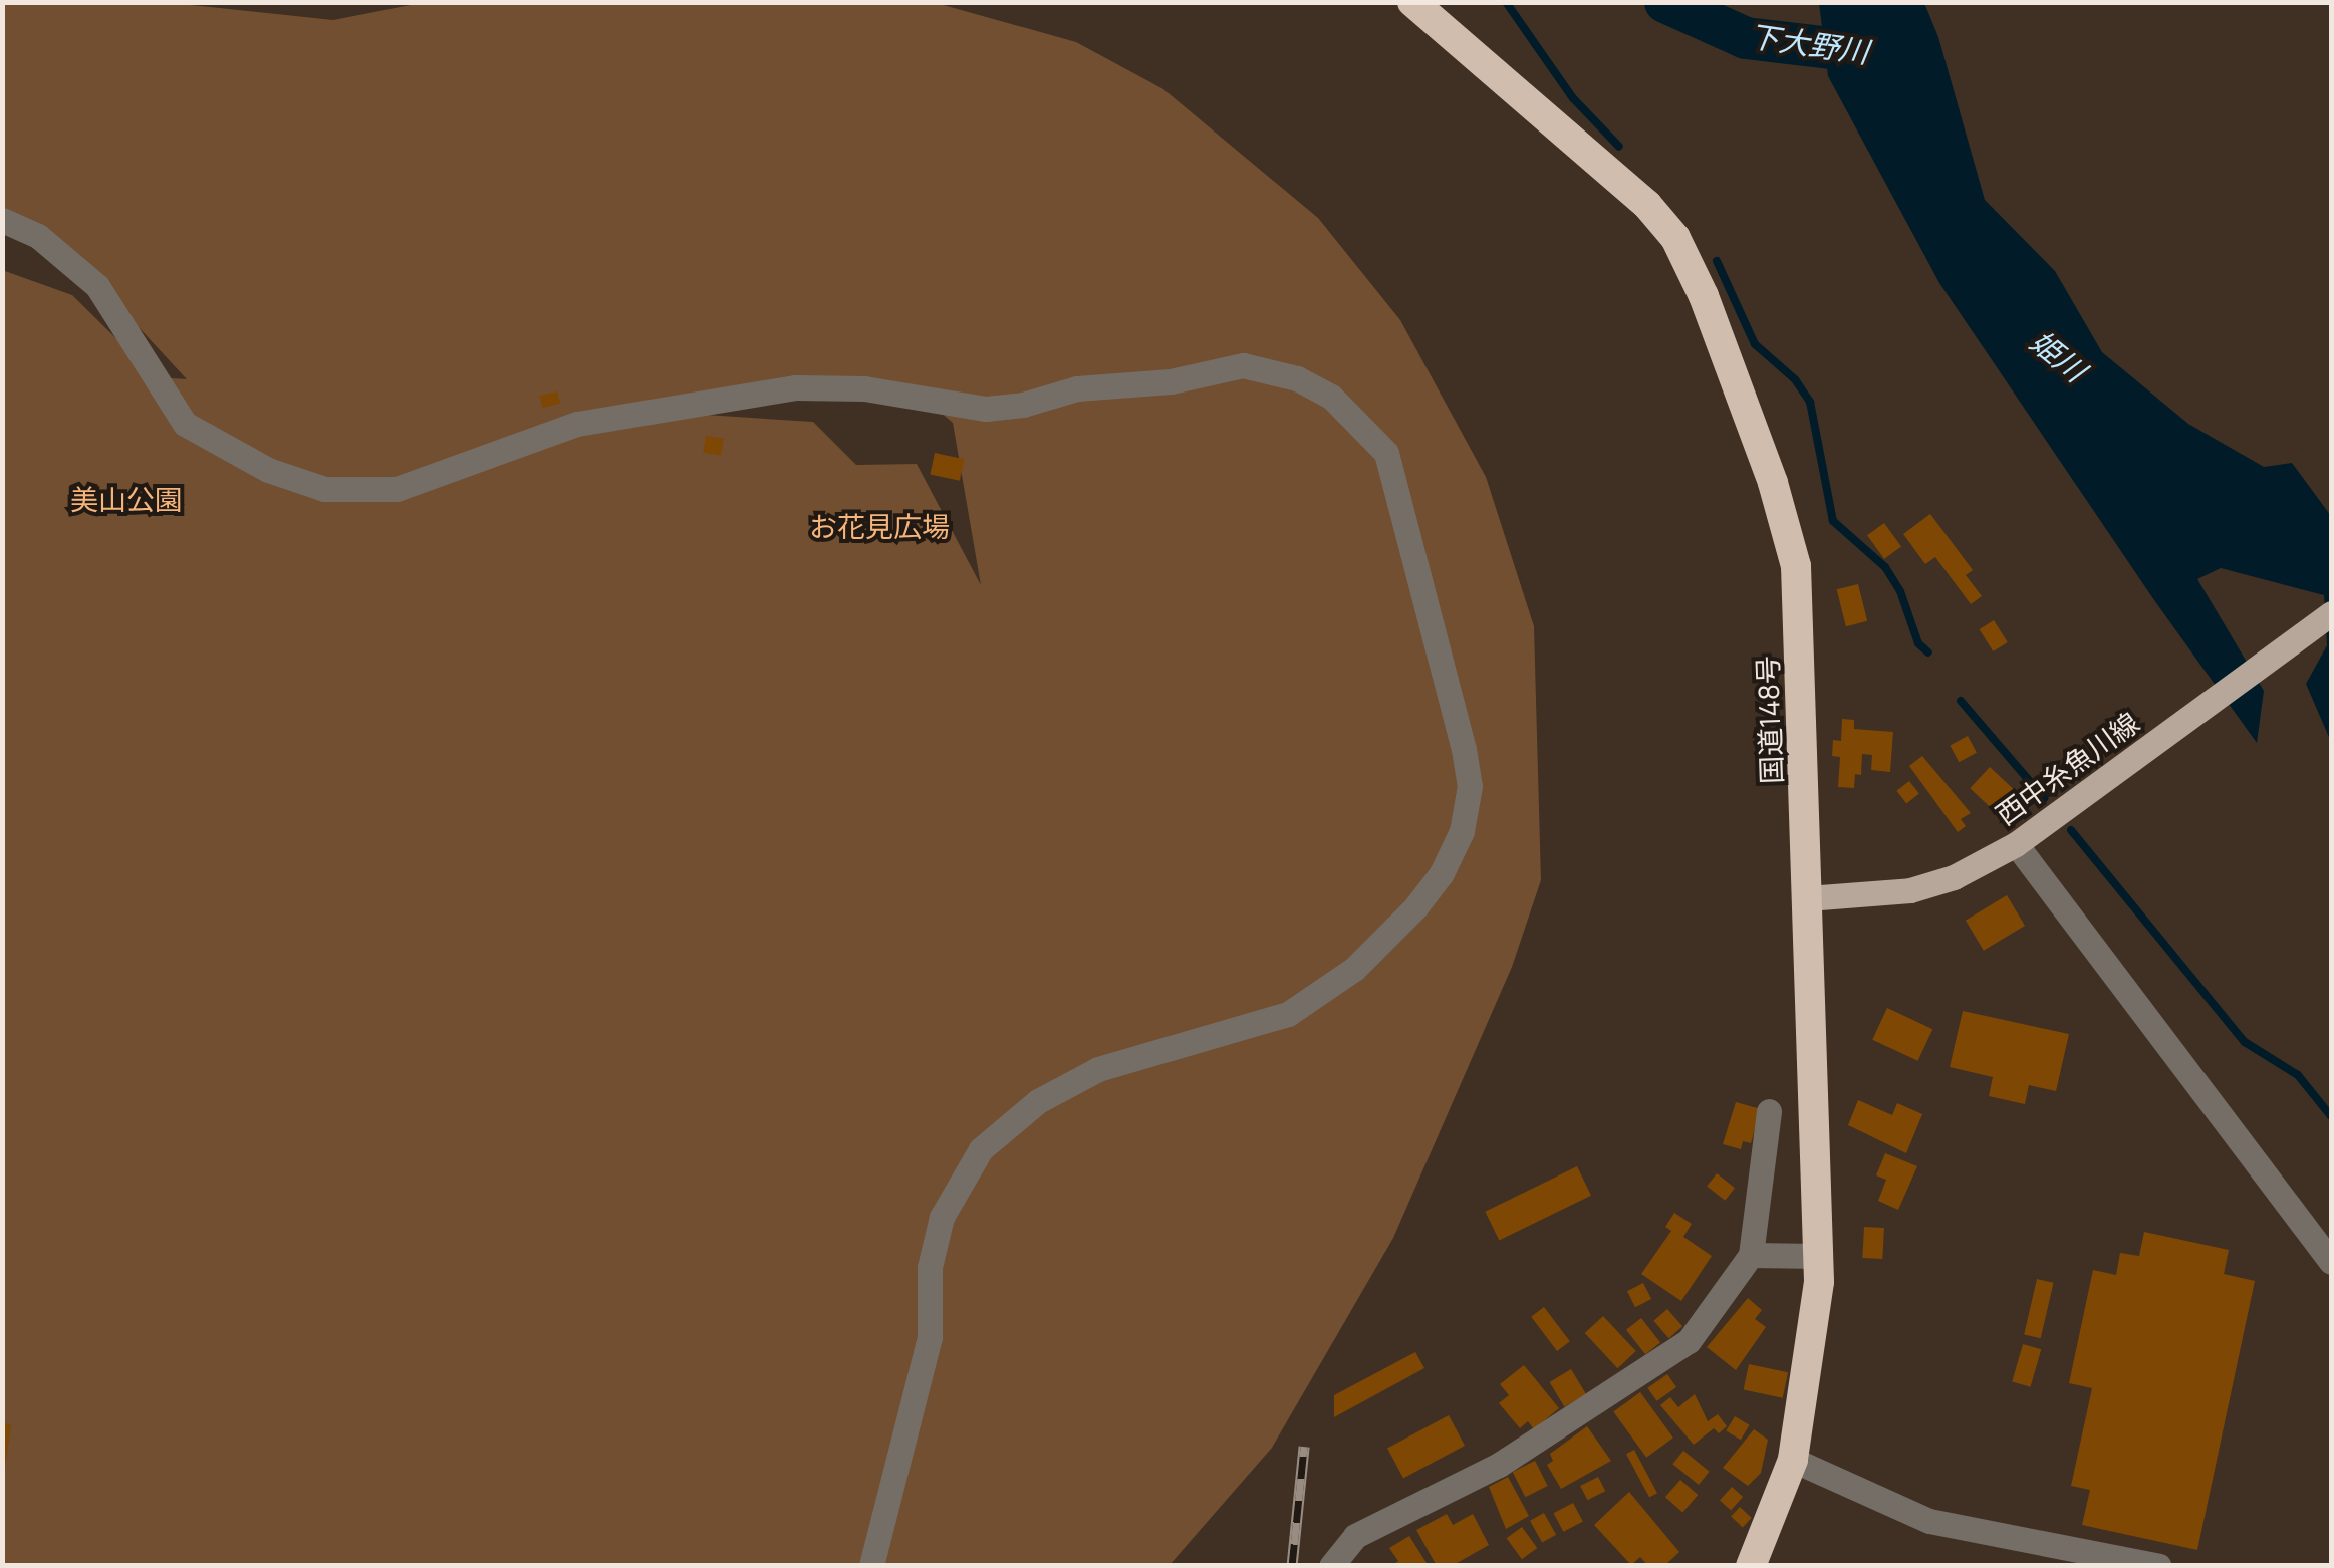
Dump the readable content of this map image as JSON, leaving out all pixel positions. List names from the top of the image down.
{
  "streets": {
    "highway": ["国道148号"],
    "main road": ["西中糸魚川線"]
  },
  "crossings": [
    ["国道148号", "西中糸魚川線"]
  ],
  "water": ["下大野川", "姫川"],
  "parks": ["美山公園", "お花見広場"]
}
